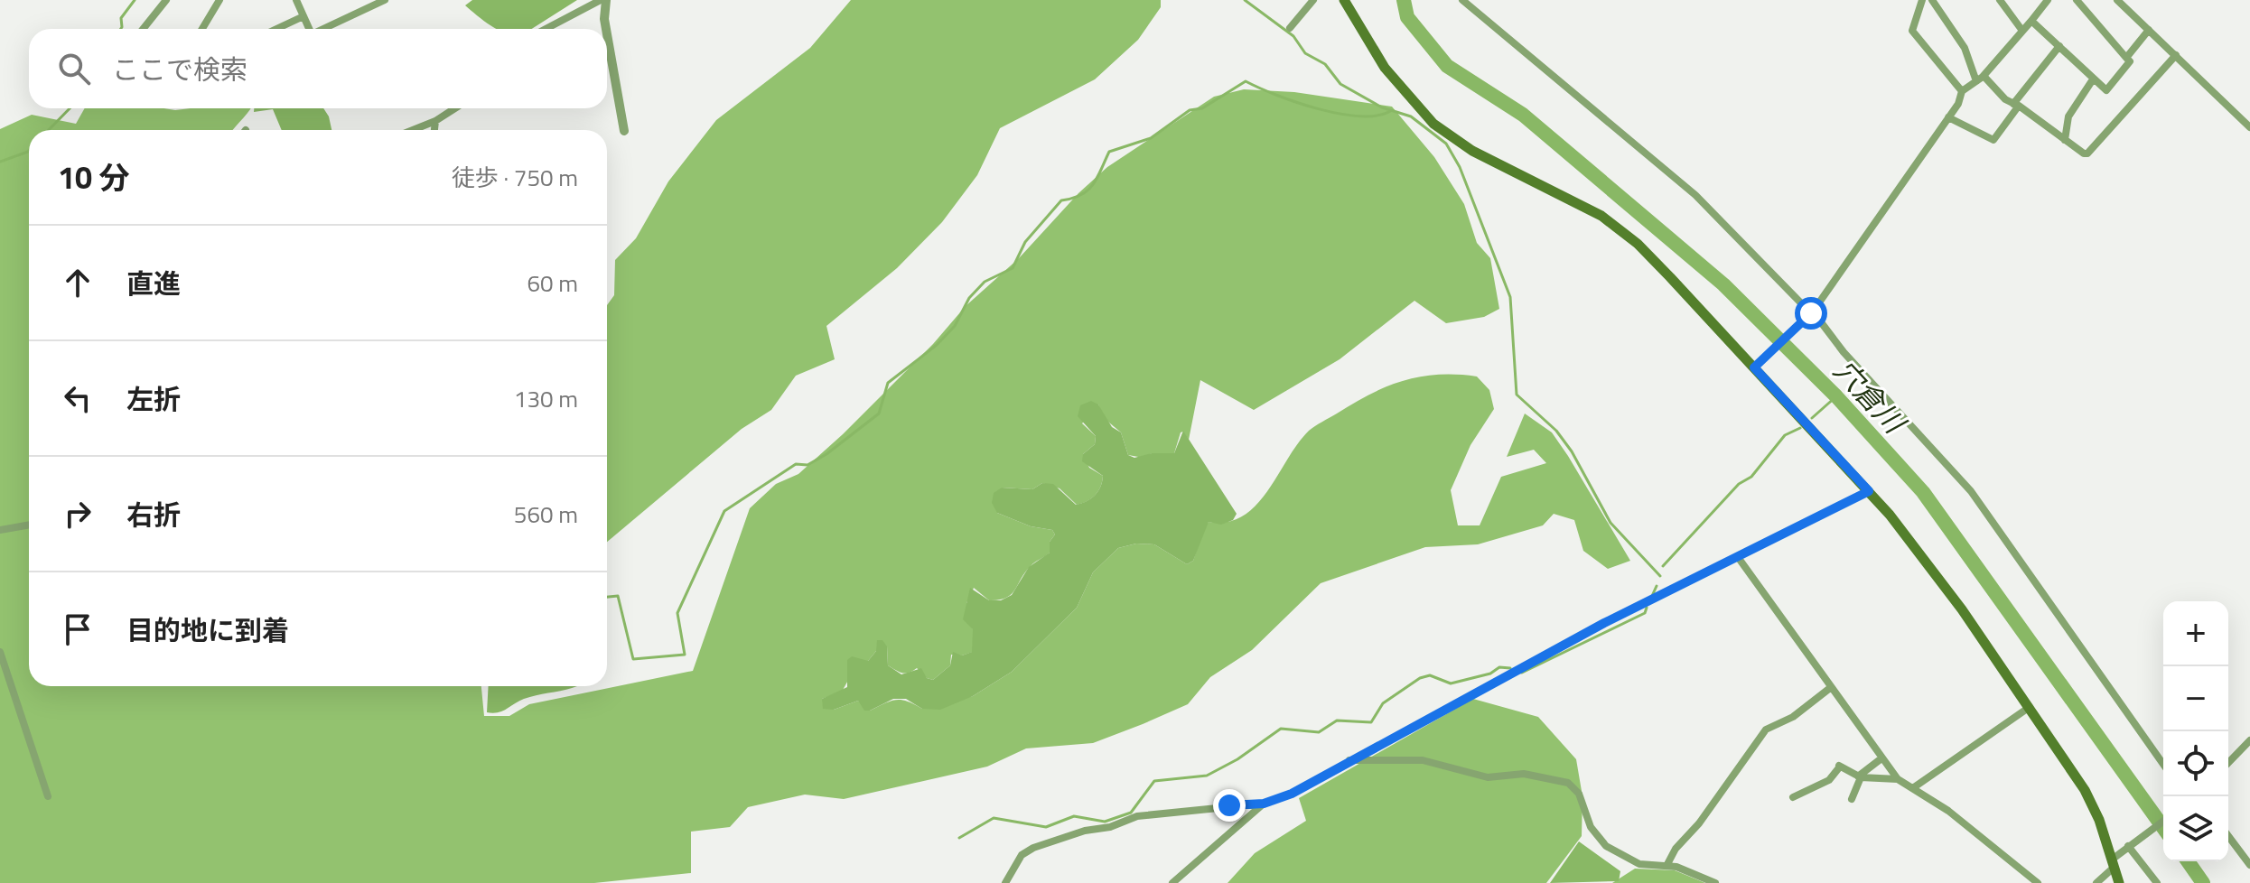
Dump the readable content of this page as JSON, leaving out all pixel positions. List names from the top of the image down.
{
  "water": ["穴倉川"],
  "page": {
    "search": "ここで検索",
    "heading": ["10 分", "徒歩 · 750 m"],
    "list": [
      ["直進", "60 m"],
      ["左折", "130 m"],
      ["右折", "560 m"],
      "目的地に到着"
    ],
    "map_buttons": ["+", "−"]
  }
}
